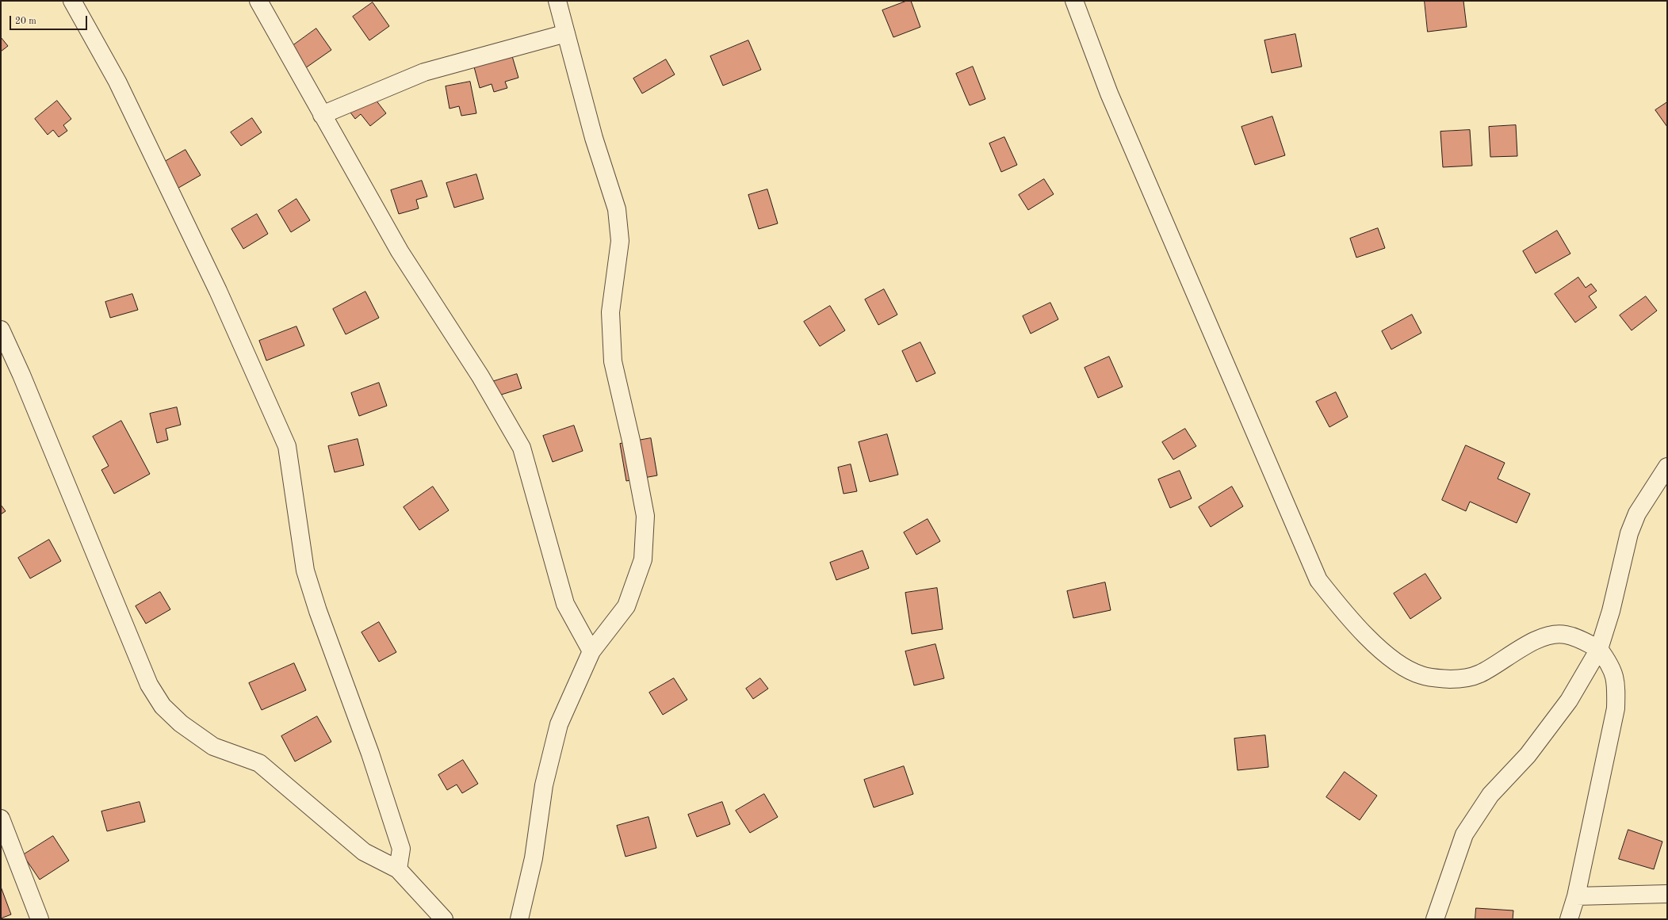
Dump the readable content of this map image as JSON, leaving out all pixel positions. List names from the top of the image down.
{
  "scale_bar": "20 m"
}
